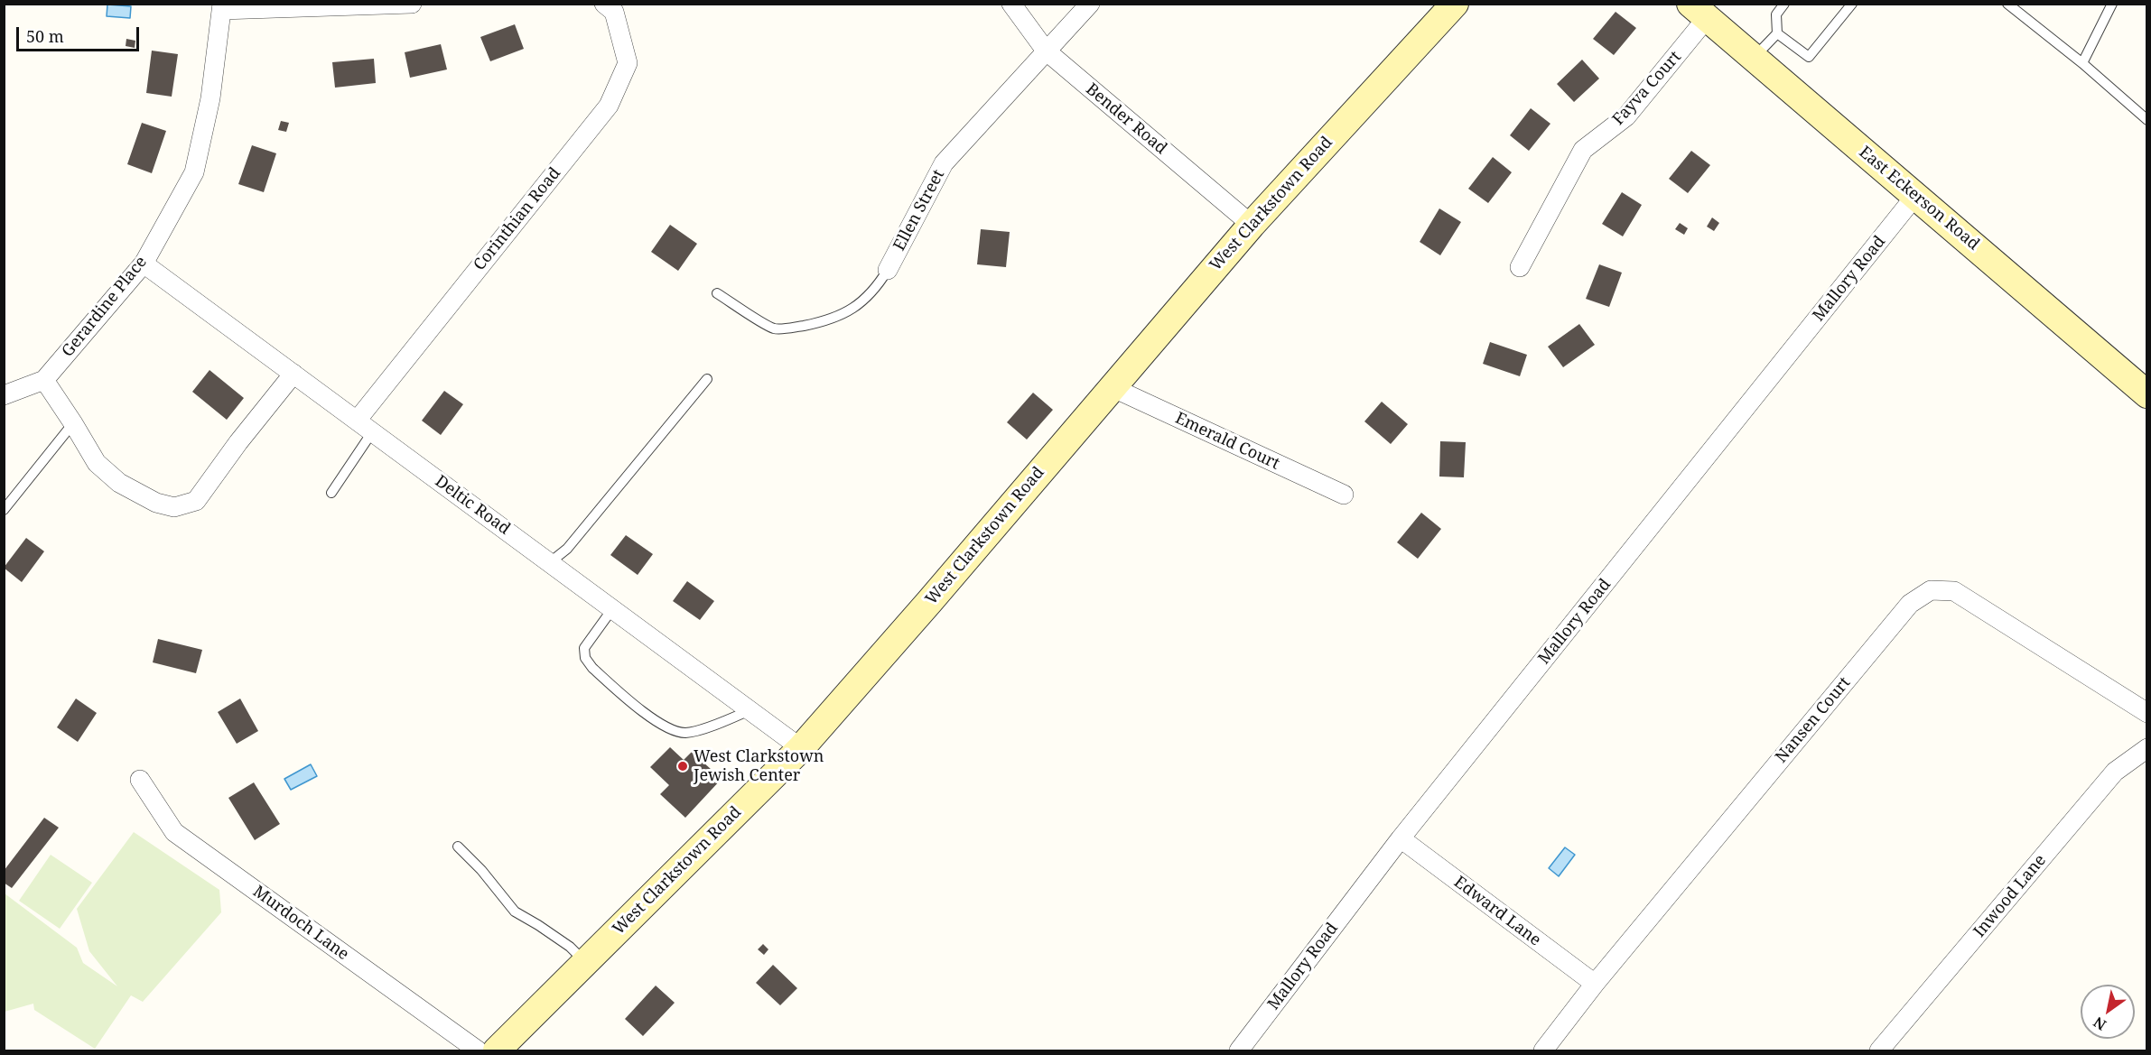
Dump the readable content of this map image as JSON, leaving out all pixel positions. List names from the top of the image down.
{
  "streets": {
    "street": [
      "Fayva Court",
      "Bender Road",
      "East Eckerson Road",
      "West Clarkstown Road",
      "Ellen Street",
      "Corinthian Road",
      "Mallory Road",
      "Gerardine Place",
      "Emerald Court",
      "Deltic Road",
      "Nansen Court",
      "Inwood Lane",
      "Edward Lane",
      "Murdoch Lane"
    ]
  },
  "crossings": [
    ["Fayva Court", "East Eckerson Road"],
    ["Bender Road", "West Clarkstown Road"],
    ["Bender Road", "Ellen Street"],
    ["East Eckerson Road", "Mallory Road"],
    ["West Clarkstown Road", "Emerald Court"],
    ["West Clarkstown Road", "Deltic Road"],
    ["Corinthian Road", "Deltic Road"],
    ["Mallory Road", "Edward Lane"],
    ["Gerardine Place", "Deltic Road"],
    ["Nansen Court", "Edward Lane"]
  ],
  "places": ["West Clarkstown Jewish Center"],
  "scale_bar": "50 m",
  "north": "bottom left"
}
